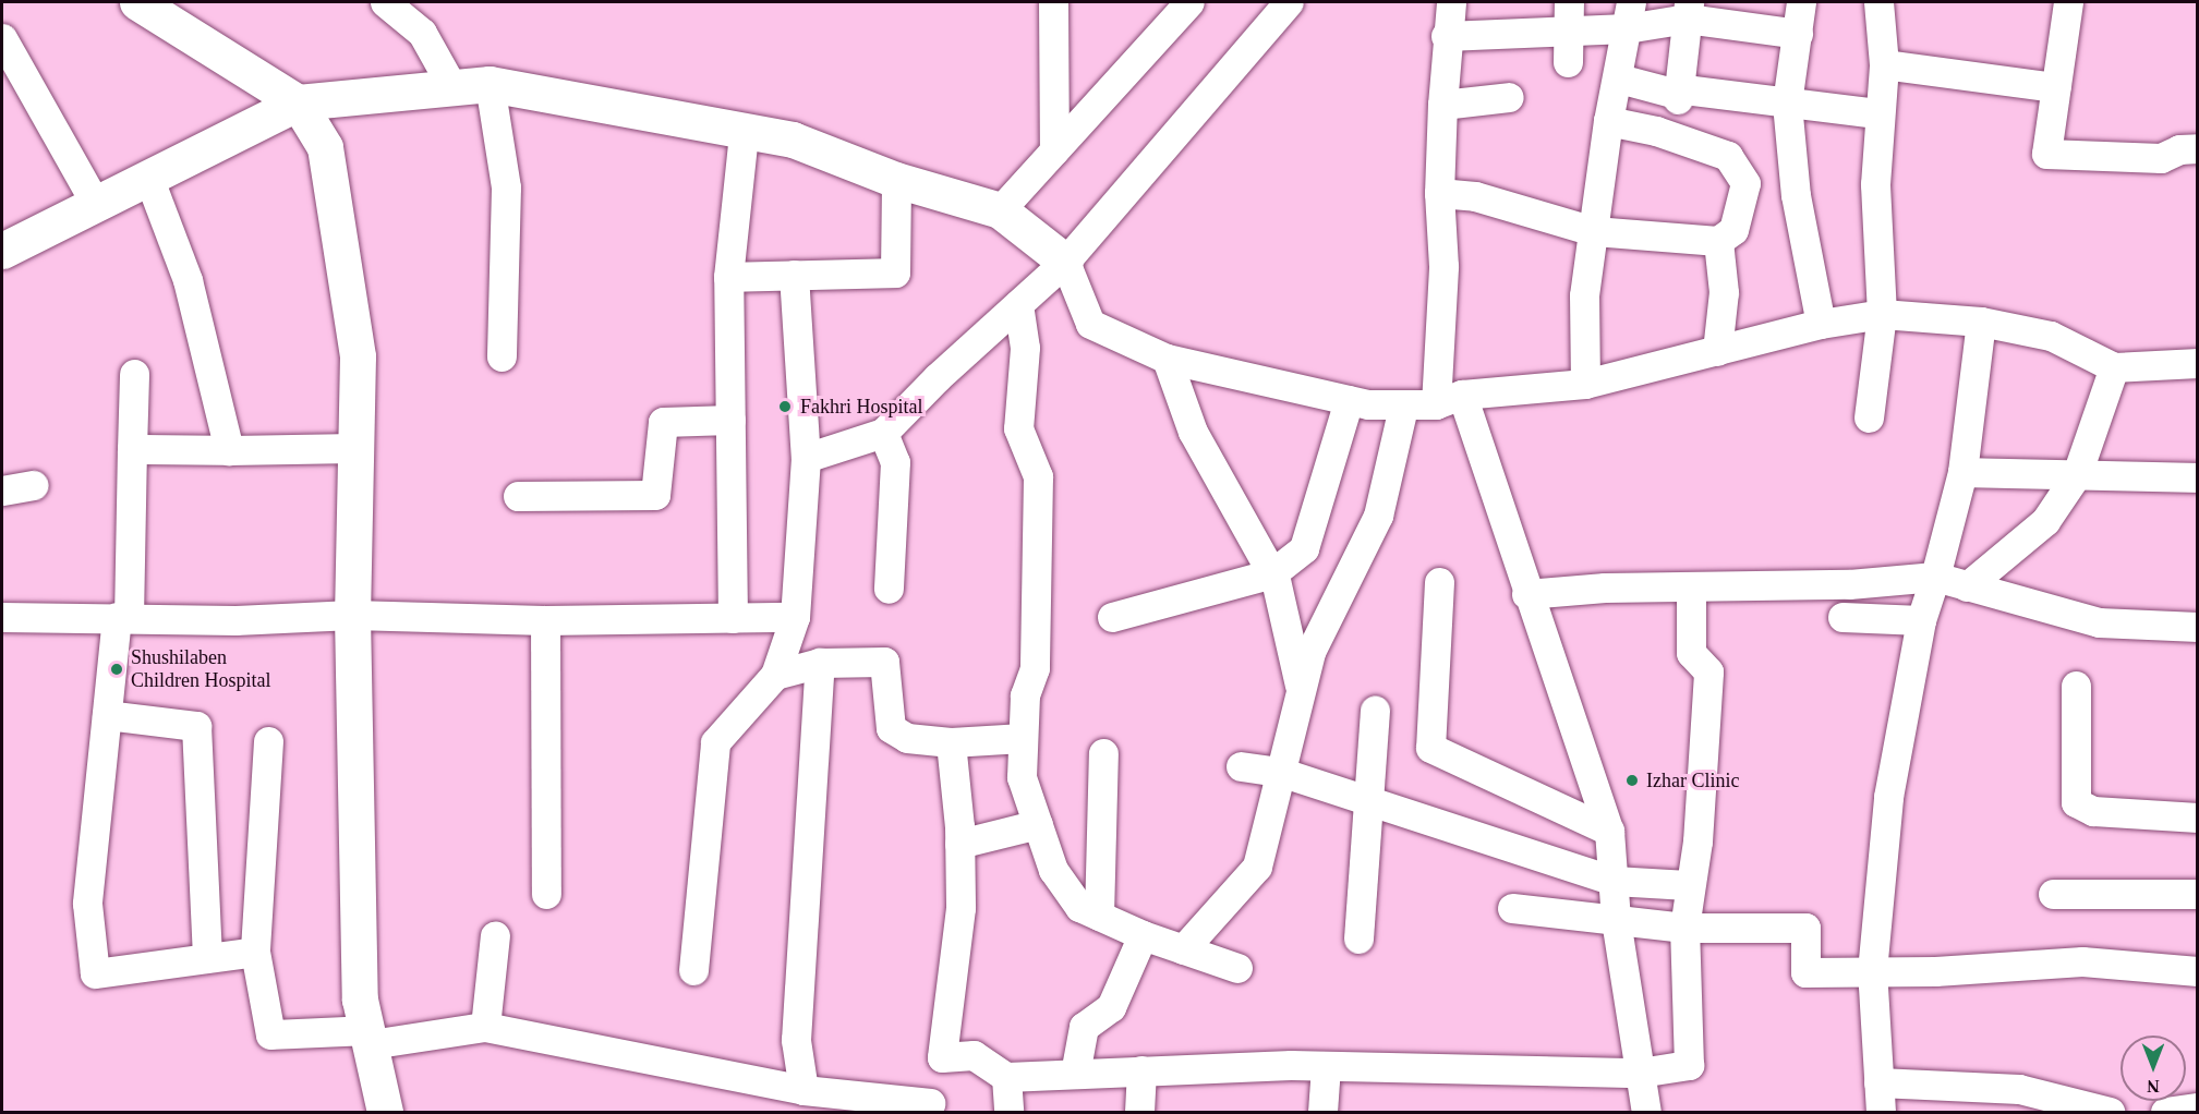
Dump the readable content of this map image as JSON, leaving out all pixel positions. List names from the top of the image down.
{
  "places": ["Fakhri Hospital", "Shushilaben Children Hospital", "Izhar Clinic"],
  "north": "bottom"
}
